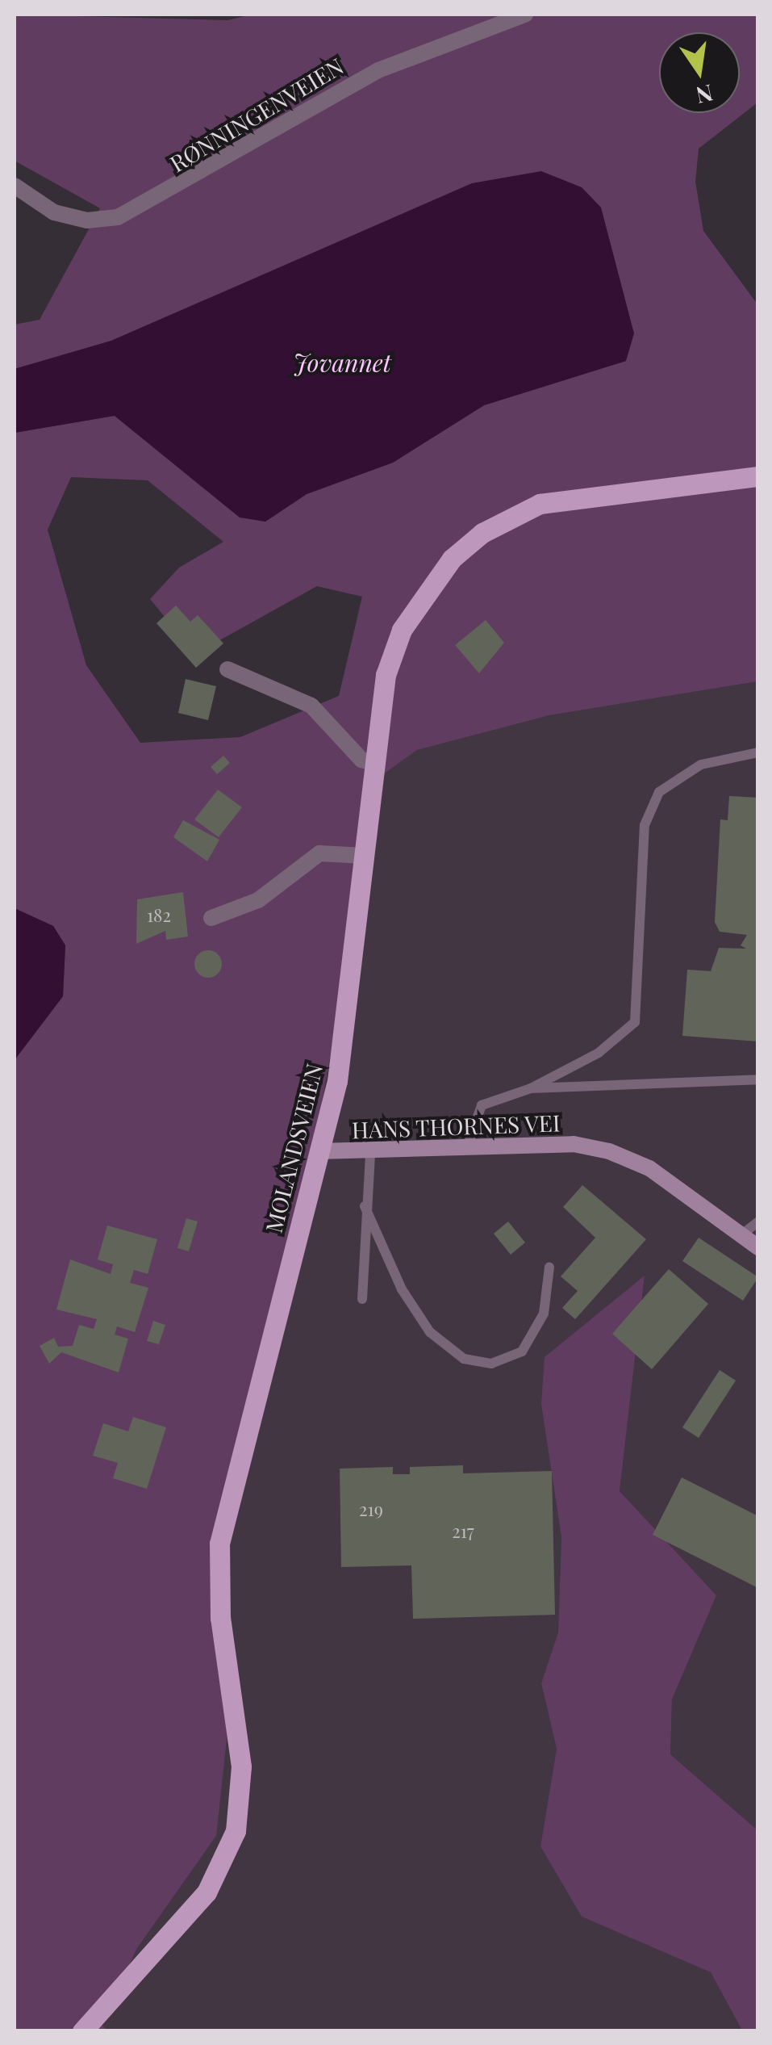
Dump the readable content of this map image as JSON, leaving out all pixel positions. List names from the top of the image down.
{
  "streets": {
    "main road": ["MOLANDSVEIEN"],
    "street": ["RØNNINGENVEIEN", "HANS THORNES VEI"]
  },
  "crossings": [
    ["HANS THORNES VEI", "MOLANDSVEIEN"]
  ],
  "water": ["Jovannet"],
  "house_numbers": ["182", "219", "217"],
  "north": "bottom"
}
